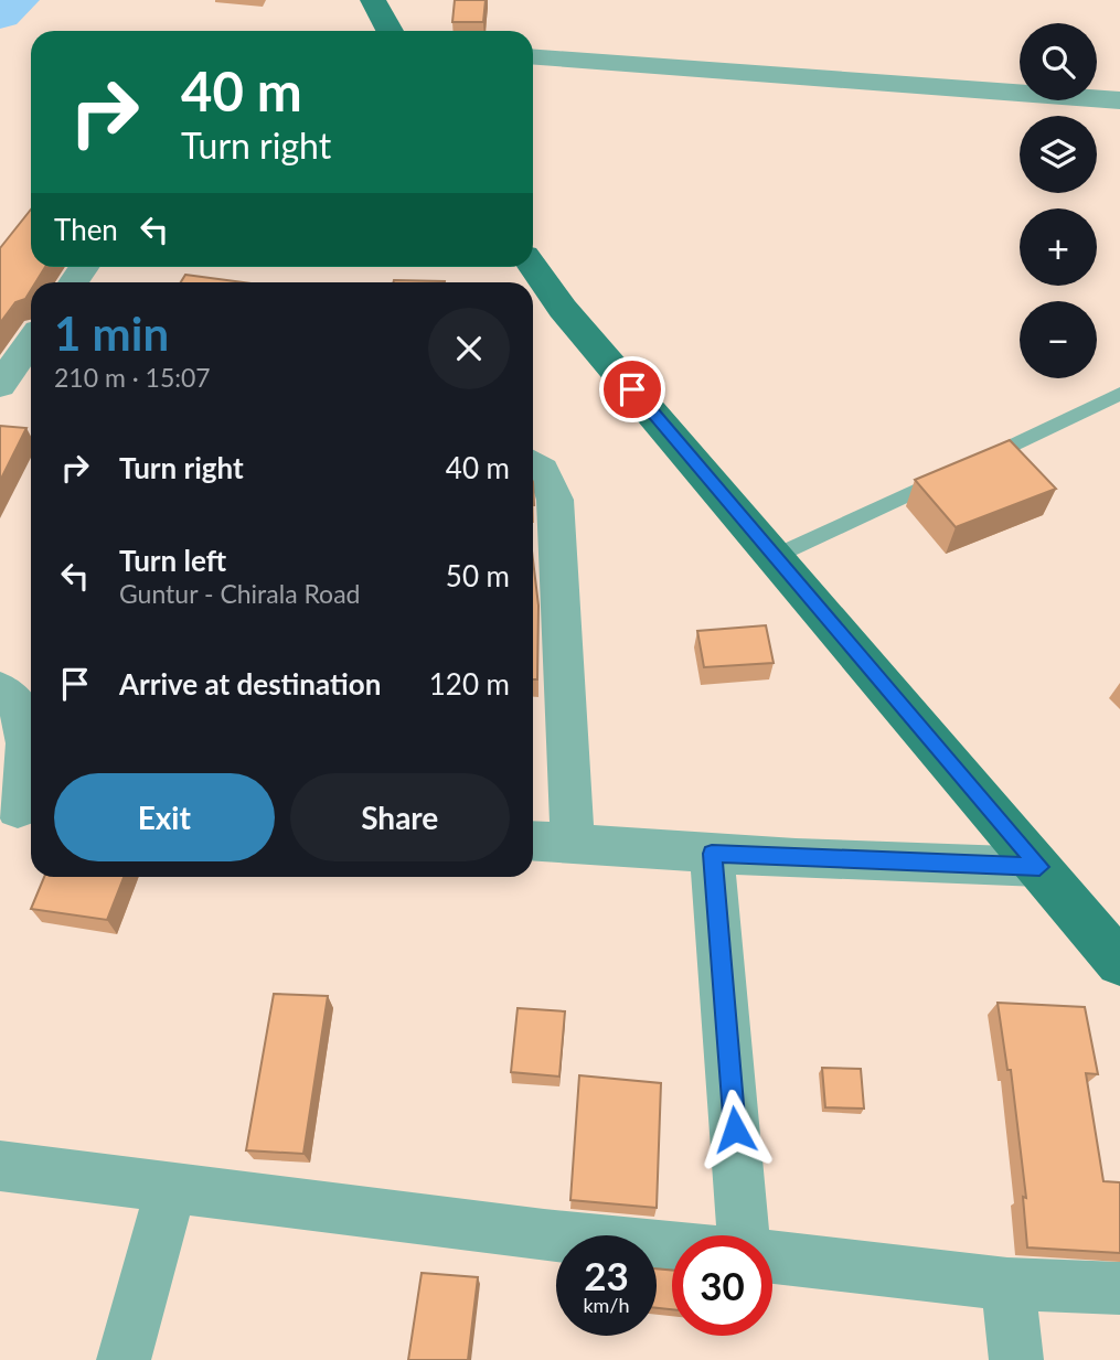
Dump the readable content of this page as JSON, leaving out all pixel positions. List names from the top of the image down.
{
  "page": {
    "map_buttons": ["+", "−"],
    "turn": ["40 m", "Turn right"],
    "then": "Then",
    "heading": ["1 min", "210 m · 15:07"],
    "list": [
      {
        "name": "Turn right",
        "value": "40 m"
      },
      {
        "name": "Turn left",
        "note": "Guntur - Chirala Road",
        "value": "50 m"
      },
      {
        "name": "Arrive at destination",
        "value": "120 m"
      }
    ],
    "buttons": ["Exit", "Share"],
    "speed": "23 km/h",
    "limit": "30"
  }
}
